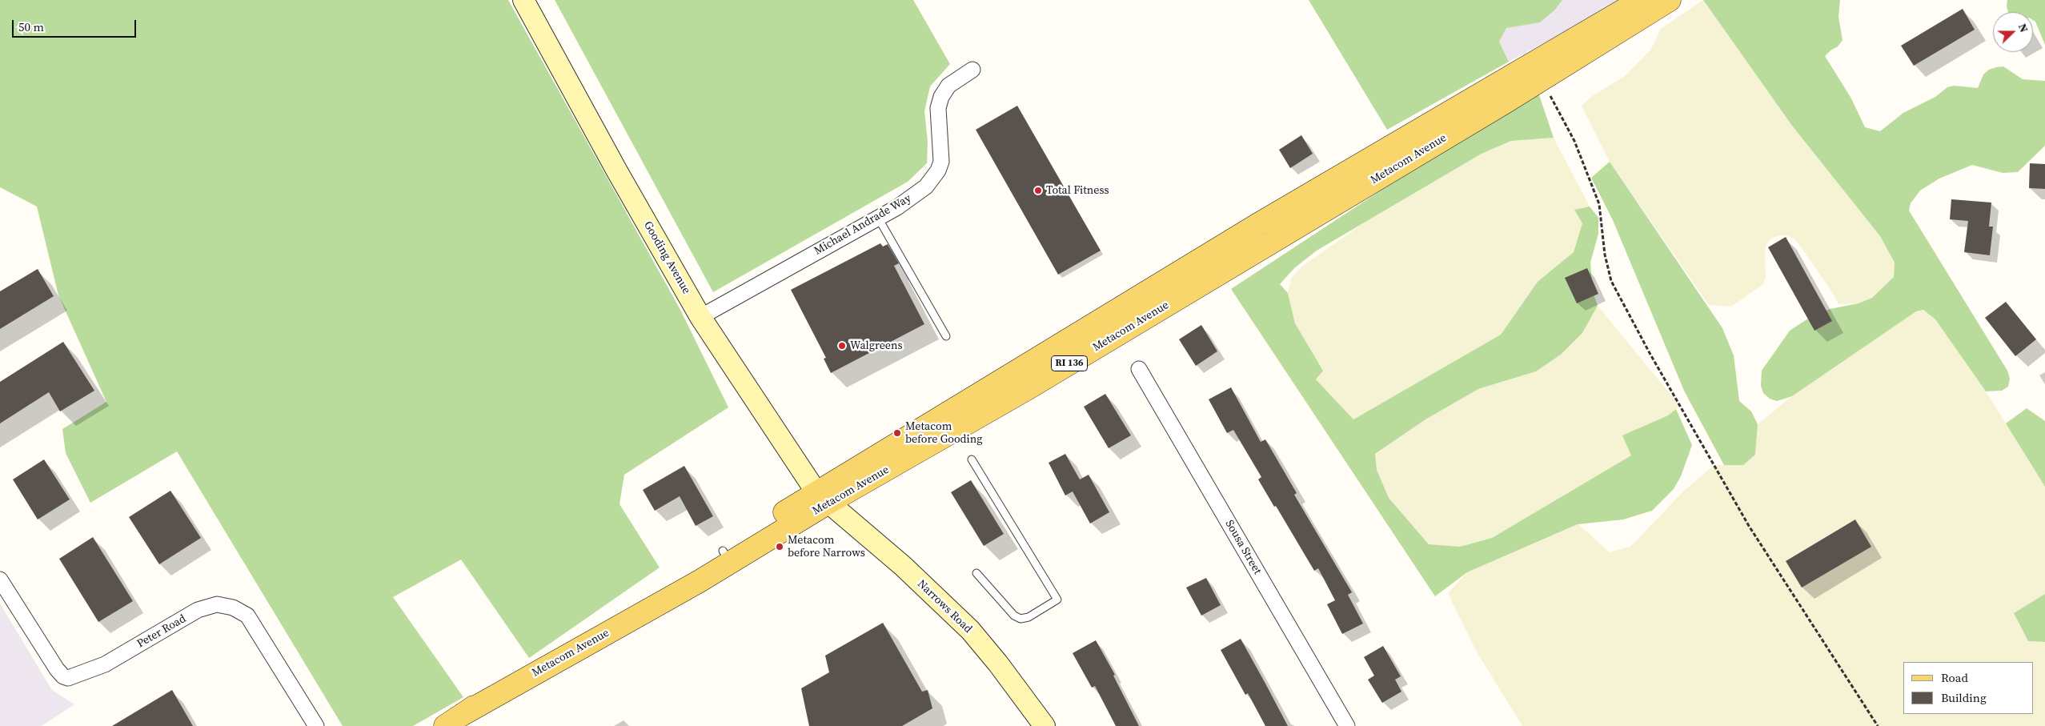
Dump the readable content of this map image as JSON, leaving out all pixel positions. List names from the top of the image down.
{
  "streets": {
    "main road": [
      "Metacom Avenue",
      "Gooding Avenue",
      "RI 136",
      "Narrows Road"
    ],
    "street": ["Michael Andrade Way", "Sousa Street", "Peter Road"]
  },
  "crossings": [
    ["Metacom Avenue", "Gooding Avenue"],
    ["Metacom Avenue", "Narrows Road"],
    ["Michael Andrade Way", "Gooding Avenue"],
    ["Gooding Avenue", "Narrows Road"]
  ],
  "places": [
    "Total Fitness",
    "Walgreens",
    "Metacom before Gooding",
    "Metacom before Narrows"
  ],
  "legend": ["Road", "Building"],
  "scale_bar": "50 m",
  "north": "right"
}
